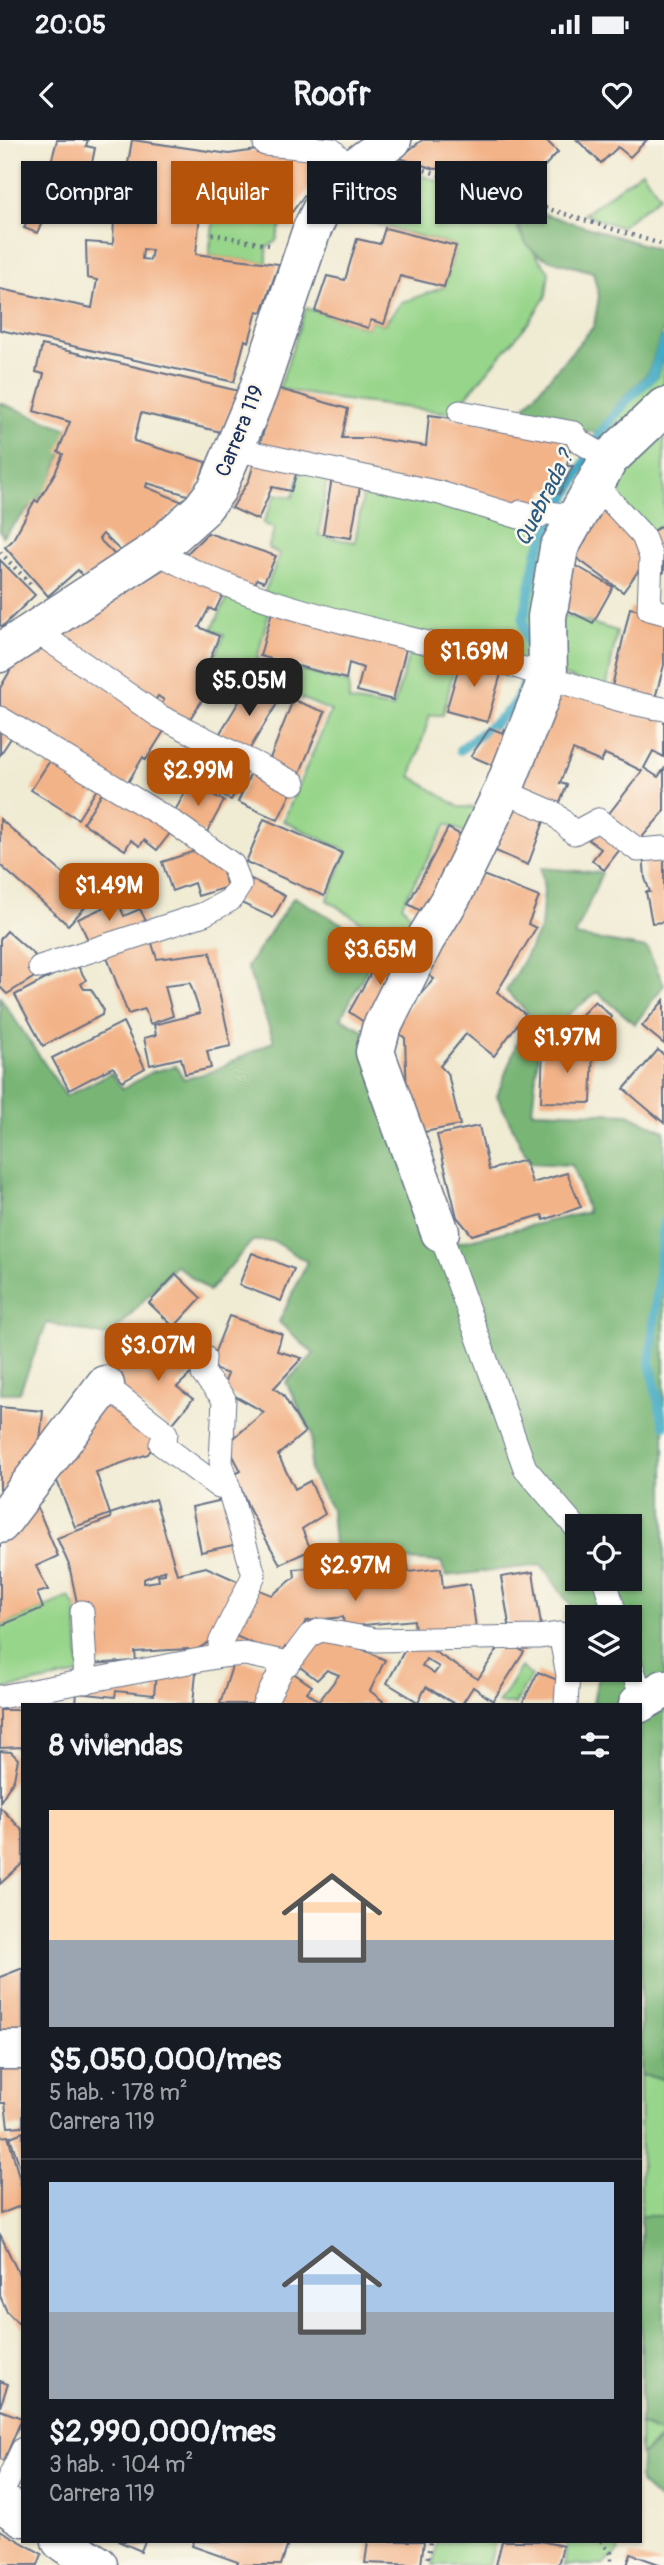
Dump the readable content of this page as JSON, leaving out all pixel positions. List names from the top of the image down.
{
  "streets": {
    "street": ["Carrera 119"]
  },
  "water": ["Quebrada ?"],
  "page": {
    "status": "20:05",
    "header": "Roofr",
    "chip": [
      "Comprar",
      "Alquilar",
      "Filtros",
      "Nuevo"
    ],
    "price": [
      "$1.69M",
      "$5.05M",
      "$2.99M",
      "$1.49M",
      "$3.65M",
      "$1.97M",
      "$3.07M",
      "$2.97M"
    ],
    "heading": "8 viviendas",
    "list": [
      {
        "name": "$5,050,000/mes",
        "note": "5 hab. · 178 m² · Carrera 119"
      },
      {
        "name": "$2,990,000/mes",
        "note": "3 hab. · 104 m² · Carrera 119"
      }
    ]
  }
}
